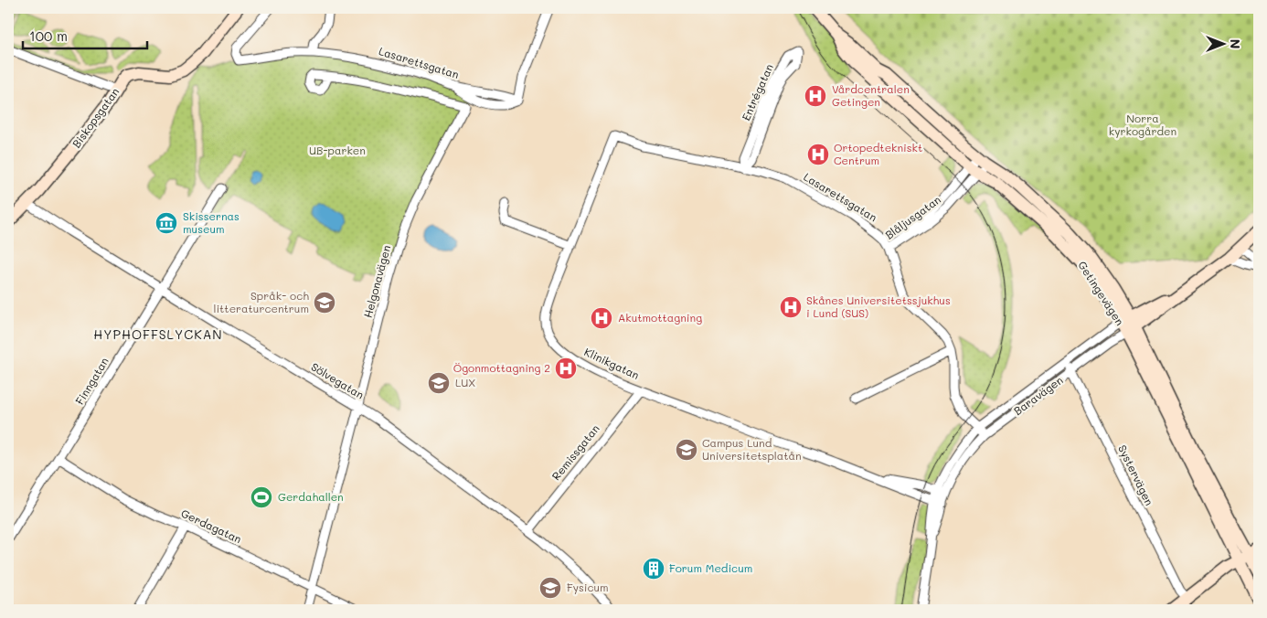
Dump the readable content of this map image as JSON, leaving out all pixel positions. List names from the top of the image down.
{
  "streets": {
    "main road": ["Biskopsgatan", "Getingevägen", "Baravägen"],
    "street": [
      "Lasarettsgatan",
      "Entrégatan",
      "Blåljusgatan",
      "Helgonavägen",
      "Klinikgatan",
      "Finngatan",
      "Sölvegatan",
      "Remissgatan",
      "Systervägen",
      "Gerdagatan"
    ]
  },
  "crossings": [
    ["Lasarettsgatan", "Entrégatan"],
    ["Lasarettsgatan", "Blåljusgatan"],
    ["Lasarettsgatan", "Klinikgatan"],
    ["Lasarettsgatan", "Baravägen"],
    ["Biskopsgatan", "Sölvegatan"],
    ["Blåljusgatan", "Getingevägen"],
    ["Helgonavägen", "Sölvegatan"],
    ["Helgonavägen", "Gerdagatan"],
    ["Getingevägen", "Baravägen"],
    ["Klinikgatan", "Baravägen"],
    ["Klinikgatan", "Remissgatan"],
    ["Finngatan", "Sölvegatan"],
    ["Finngatan", "Gerdagatan"],
    ["Sölvegatan", "Remissgatan"],
    ["Baravägen", "Systervägen"]
  ],
  "districts": ["HYPHOFFSLYCKAN"],
  "parks": ["Norra kyrkogården", "UB-parken"],
  "places": {
    "hospital": [
      "Vårdcentralen Getingen",
      "Ortopedtekniskt Centrum",
      "Skånes Universitetssjukhus i Lund (SUS)",
      "Akutmottagning",
      "Ögonmottagning 2"
    ],
    "museum": ["Skissernas museum"],
    "school or university": [
      "Språk- och litteraturcentrum",
      "LUX",
      "Campus Lund Universitetsplatån",
      "Fysicum"
    ],
    "sports": ["Gerdahallen"],
    "building": ["Forum Medicum"]
  },
  "scale_bar": "100 m",
  "north": "right"
}
